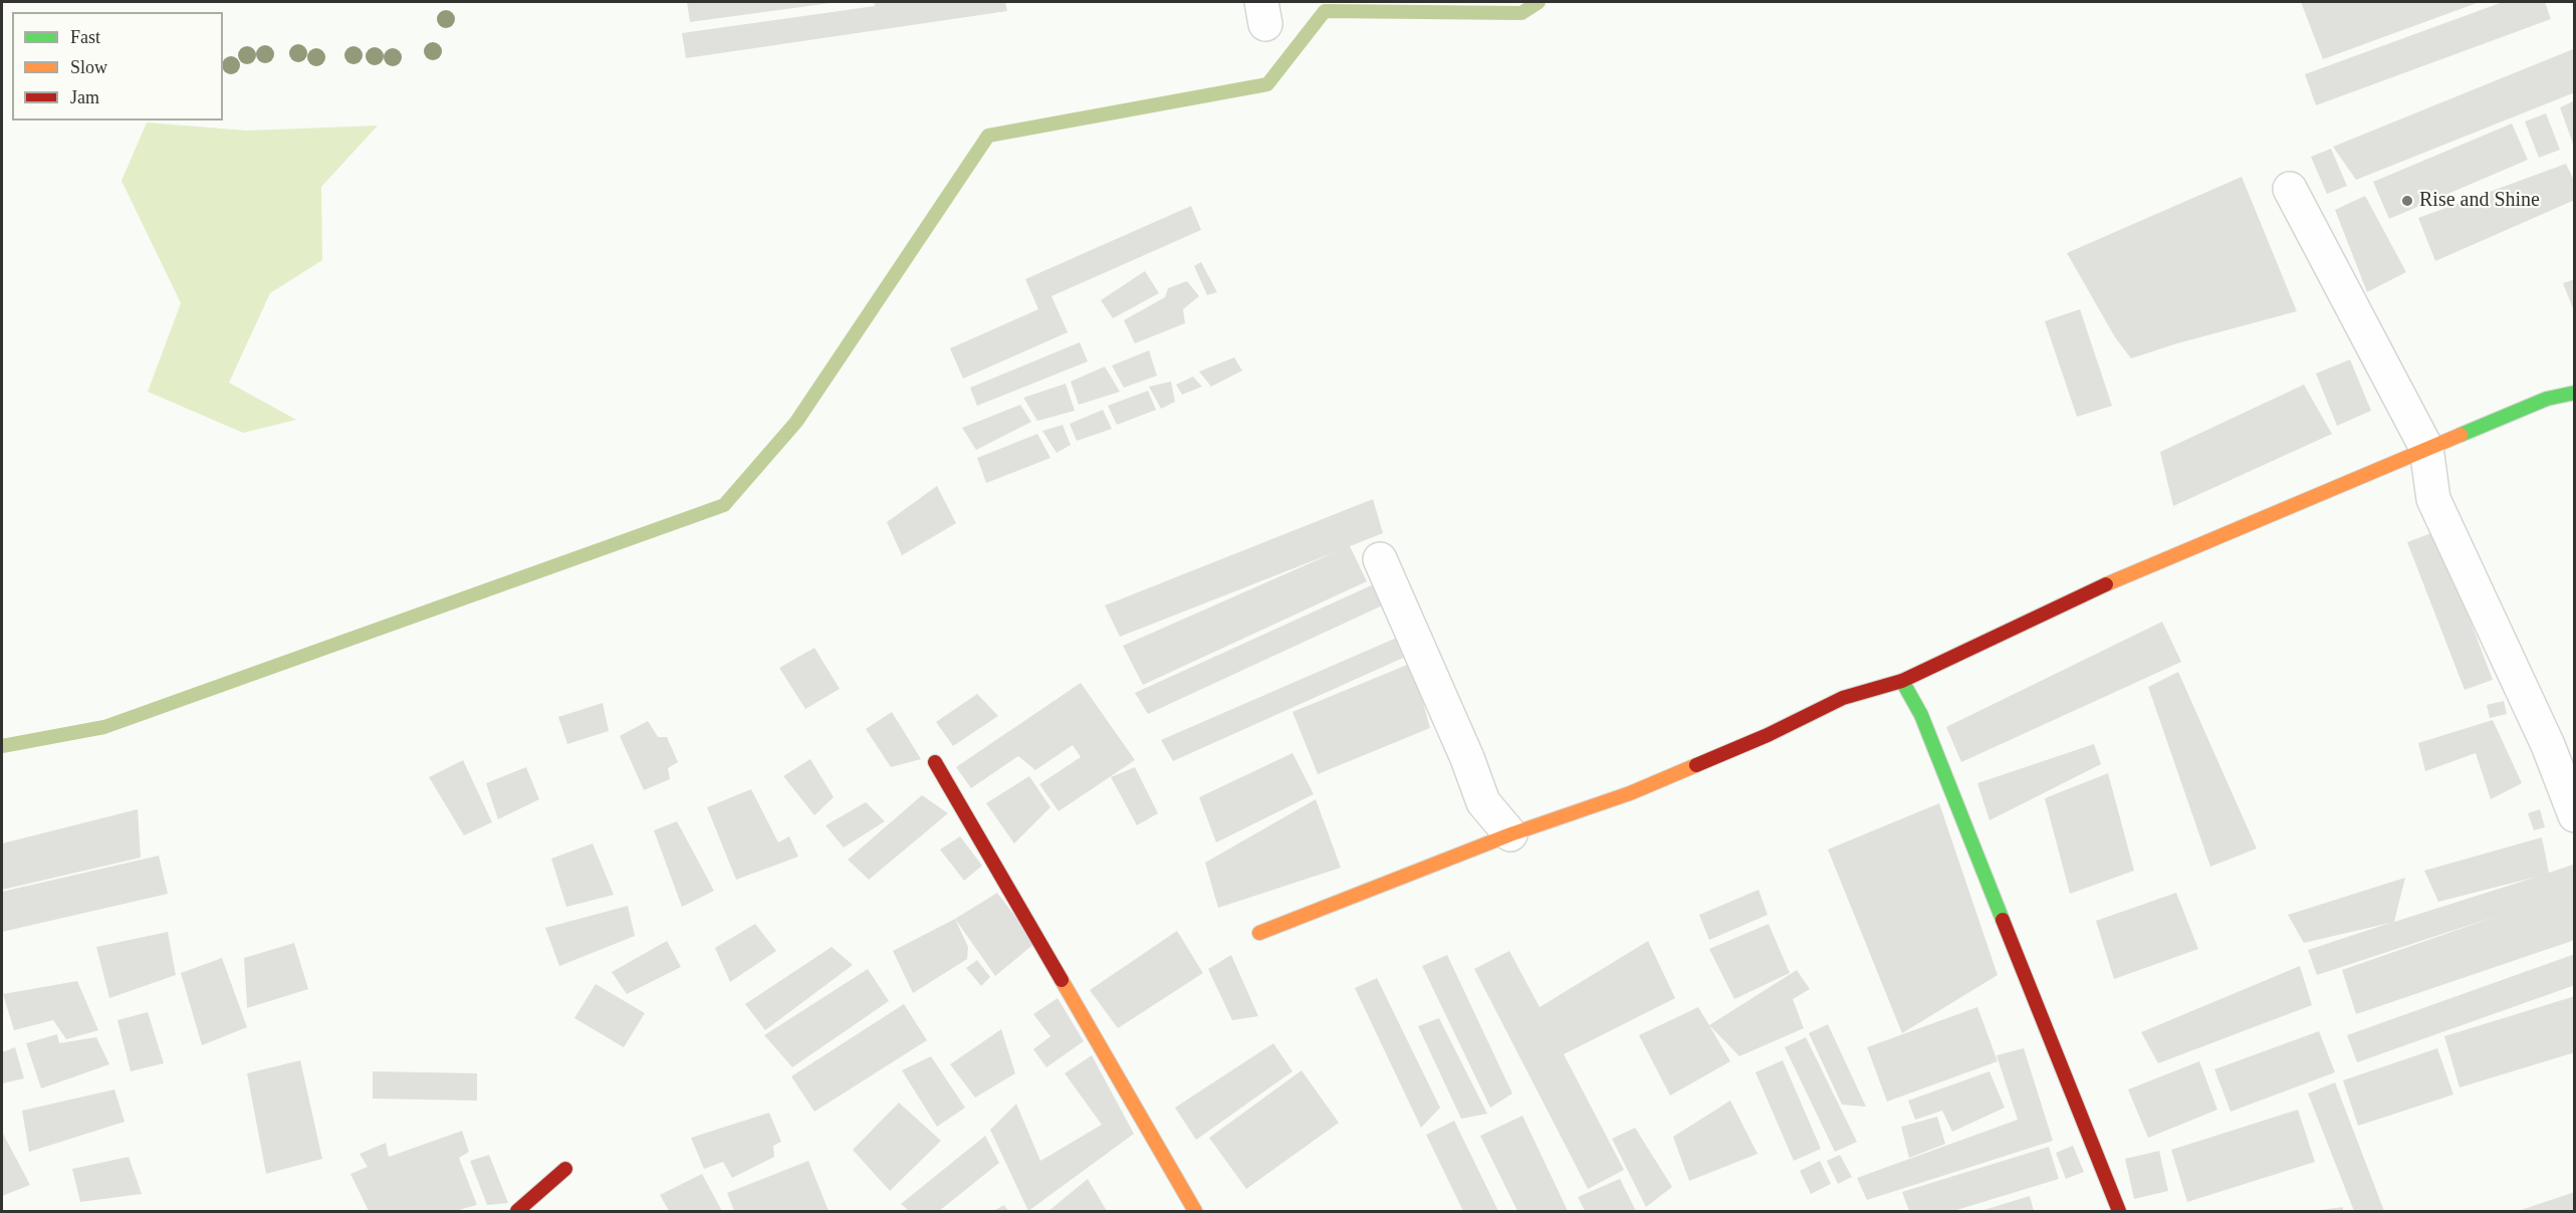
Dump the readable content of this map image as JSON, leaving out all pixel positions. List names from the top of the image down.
{
  "places": ["Rise and Shine"],
  "legend": ["Fast", "Slow", "Jam"]
}
